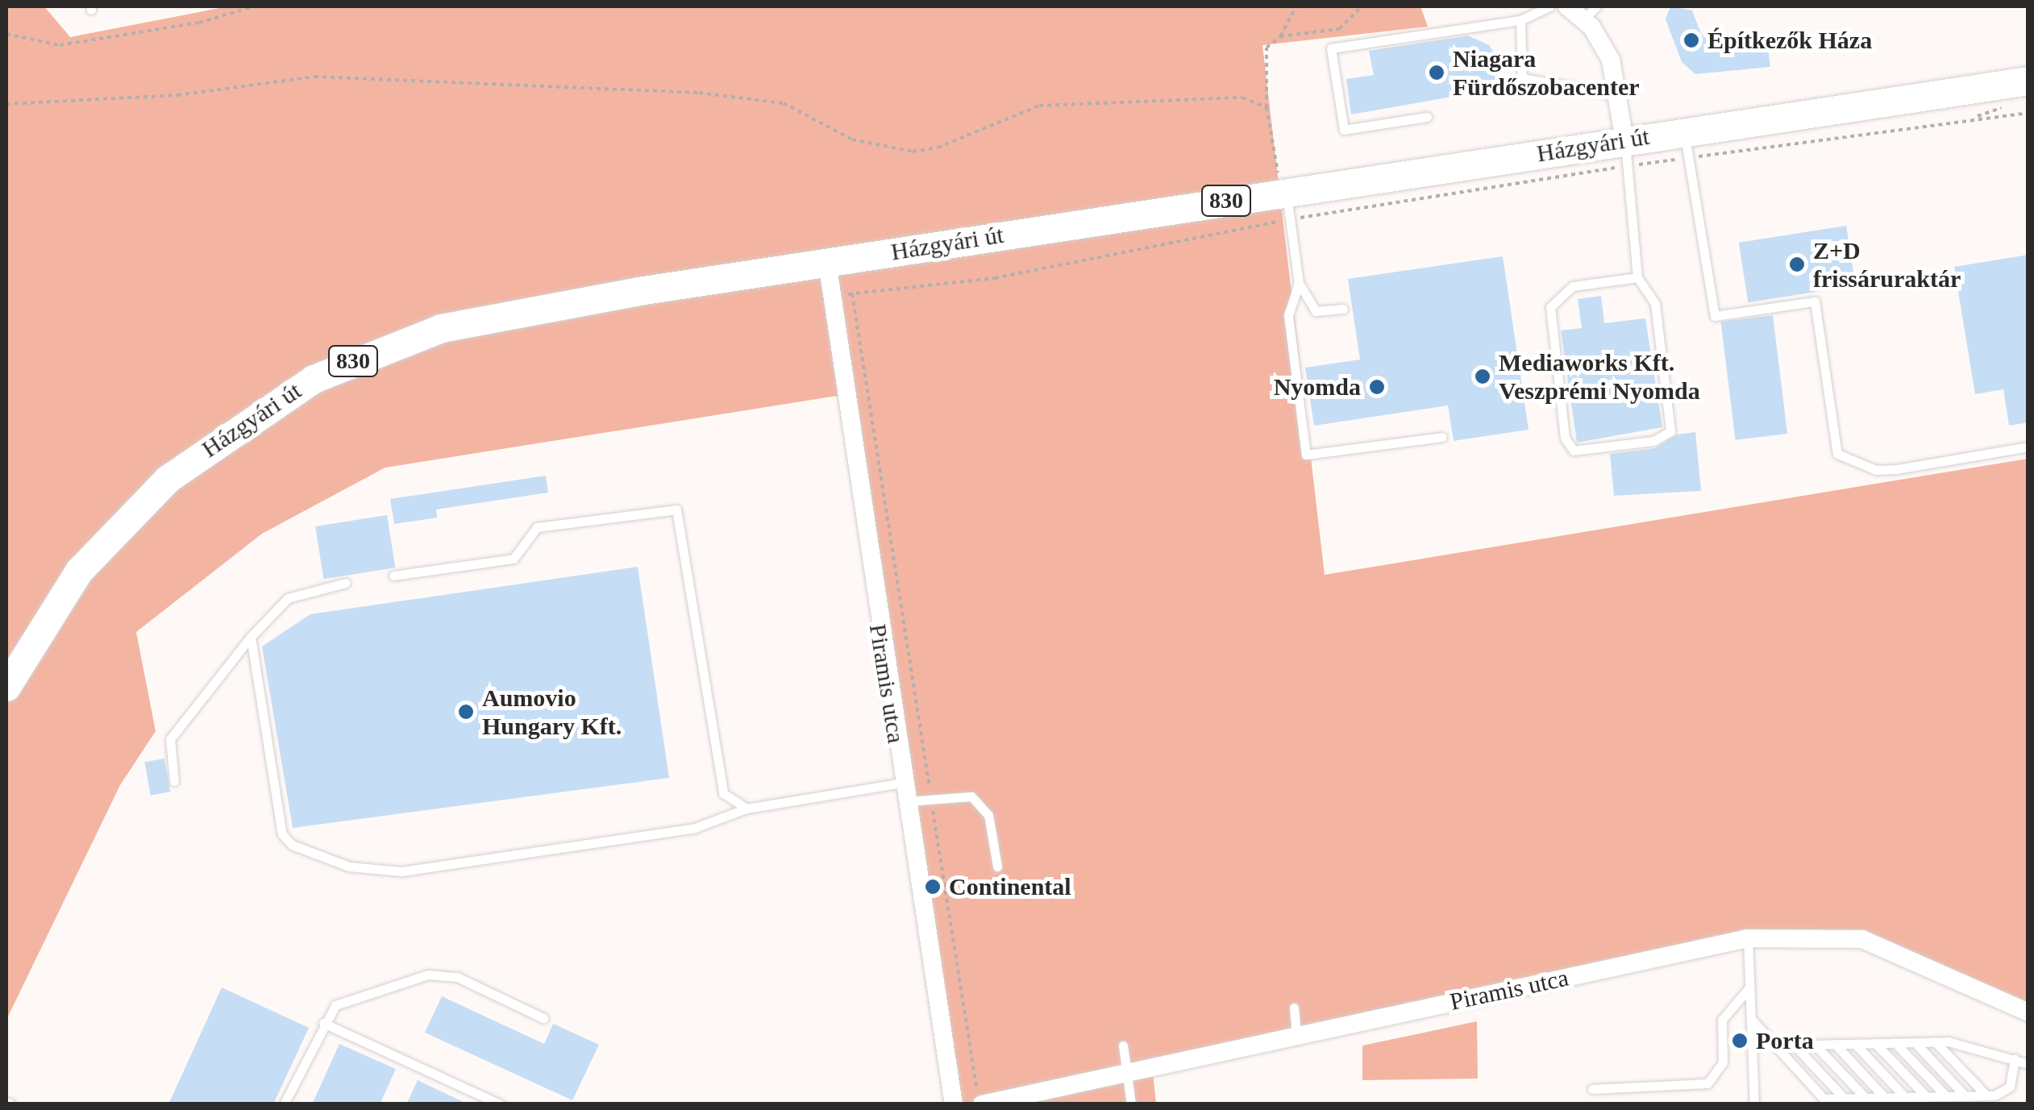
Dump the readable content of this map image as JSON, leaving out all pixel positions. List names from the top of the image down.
{
  "streets": {
    "main road": ["Házgyári út", "830"],
    "street": ["Piramis utca"]
  },
  "crossings": [
    ["Házgyári út", "Piramis utca"]
  ],
  "places": [
    "Építkezők Háza",
    "Niagara Fürdőszobacenter",
    "Z+D frissáruraktár",
    "Mediaworks Kft. Veszprémi Nyomda",
    "Nyomda",
    "Aumovio Hungary Kft.",
    "Continental",
    "Porta"
  ]
}
